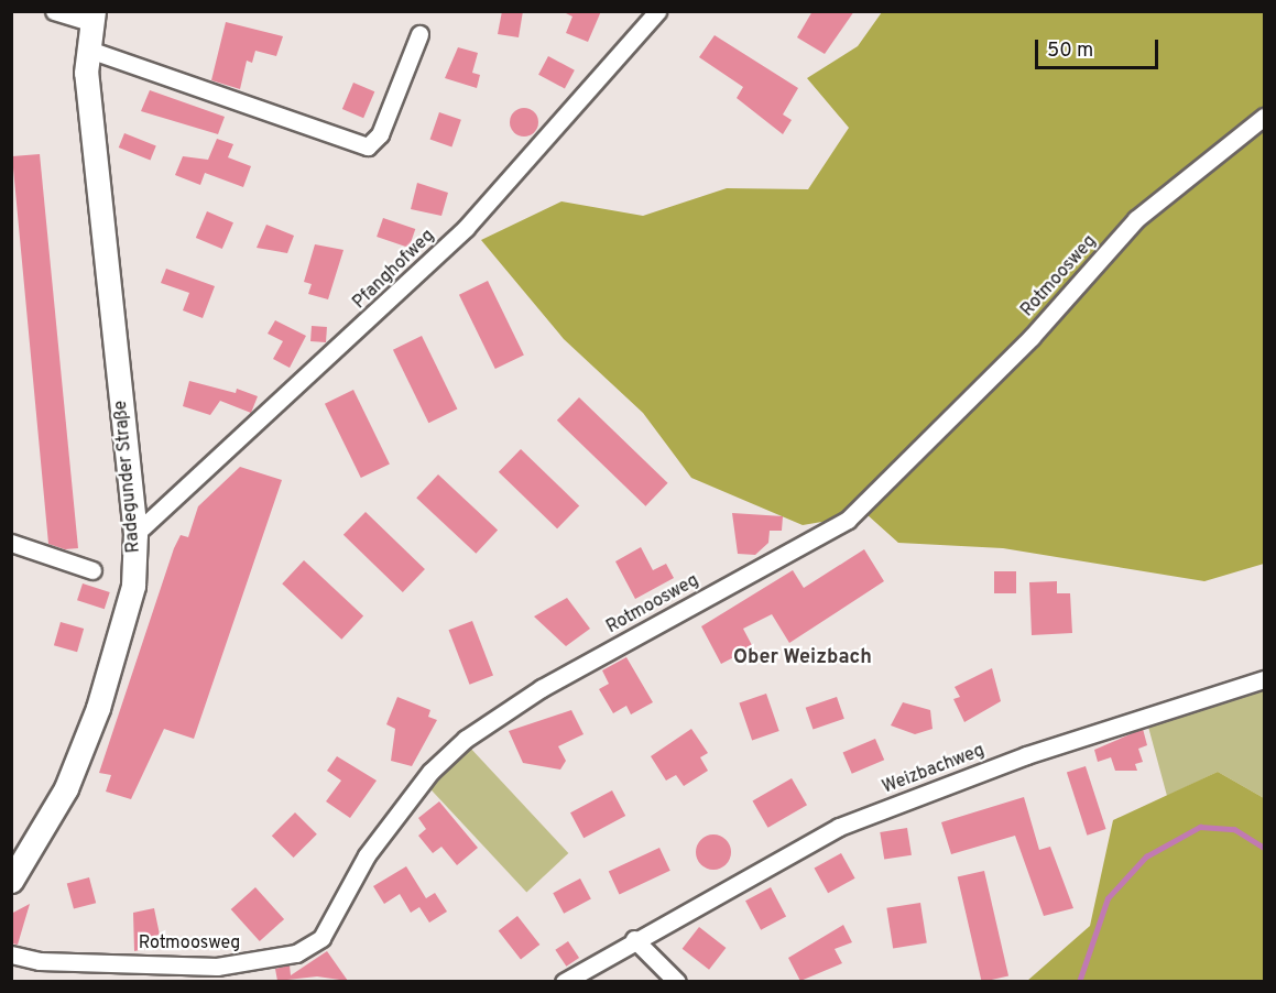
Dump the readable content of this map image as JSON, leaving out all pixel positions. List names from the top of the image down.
{
  "streets": {
    "main road": ["Radegunder Straße"],
    "street": ["Pfanghofweg", "Rotmoosweg", "Weizbachweg"]
  },
  "crossings": [
    ["Pfanghofweg", "Radegunder Straße"]
  ],
  "districts": ["Ober Weizbach"],
  "scale_bar": "50 m"
}
